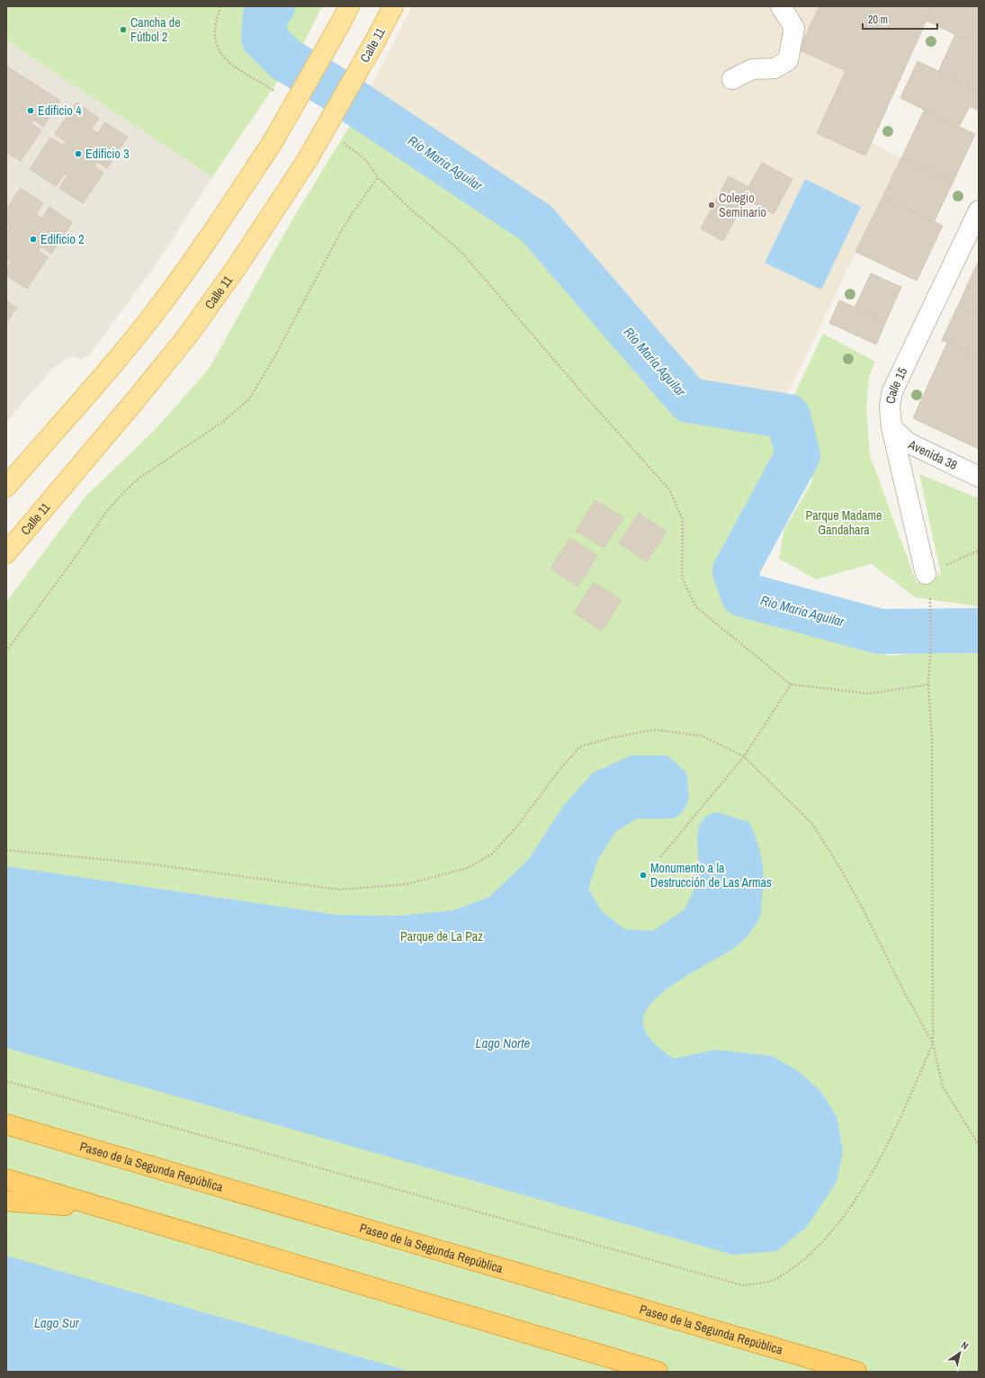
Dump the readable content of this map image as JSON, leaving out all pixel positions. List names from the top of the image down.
{
  "streets": {
    "highway": ["Paseo de la Segunda República"],
    "main road": ["Calle 11"],
    "street": ["Calle 15", "Avenida 38"]
  },
  "crossings": [
    ["Calle 15", "Avenida 38"]
  ],
  "water": ["Río María Aguilar", "Lago Norte", "Lago Sur"],
  "parks": ["Parque Madame Gandahara", "Parque de La Paz"],
  "places": [
    "Cancha de Fútbol 2",
    "Edificio 4",
    "Edificio 3",
    "Colegio Seminario",
    "Edificio 2",
    "Monumento a la Destrucción de Las Armas"
  ],
  "scale_bar": "20 m",
  "north": "top right"
}
